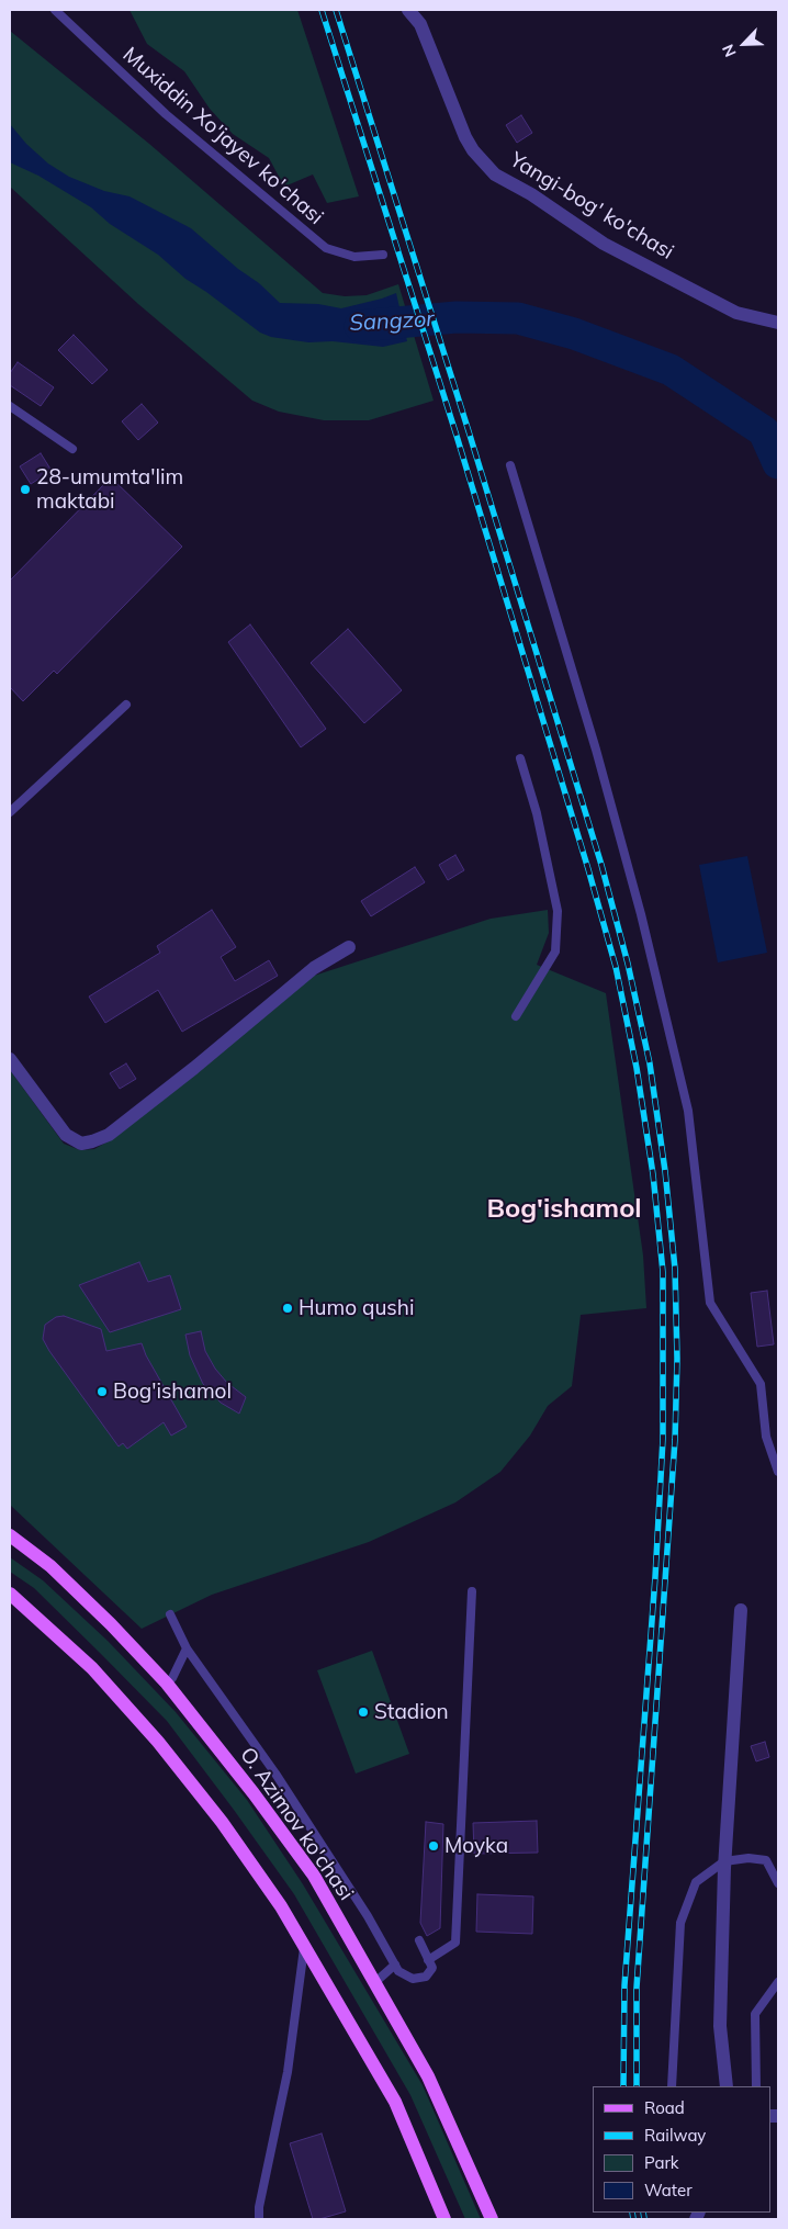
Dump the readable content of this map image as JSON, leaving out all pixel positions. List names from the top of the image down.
{
  "streets": {
    "main road": ["O. Azimov ko'chasi"],
    "street": ["Yangi-bog' ko'chasi"],
    "lane": ["Muxiddin Xo'jayev ko'chasi"]
  },
  "districts": ["Bog'ishamol"],
  "water": ["Sangzor"],
  "places": [
    "28-umumta'lim maktabi",
    "Humo qushi",
    "Bog'ishamol",
    "Stadion",
    "Moyka"
  ],
  "legend": [
    "Road",
    "Railway",
    "Park",
    "Water"
  ],
  "north": "bottom left"
}
